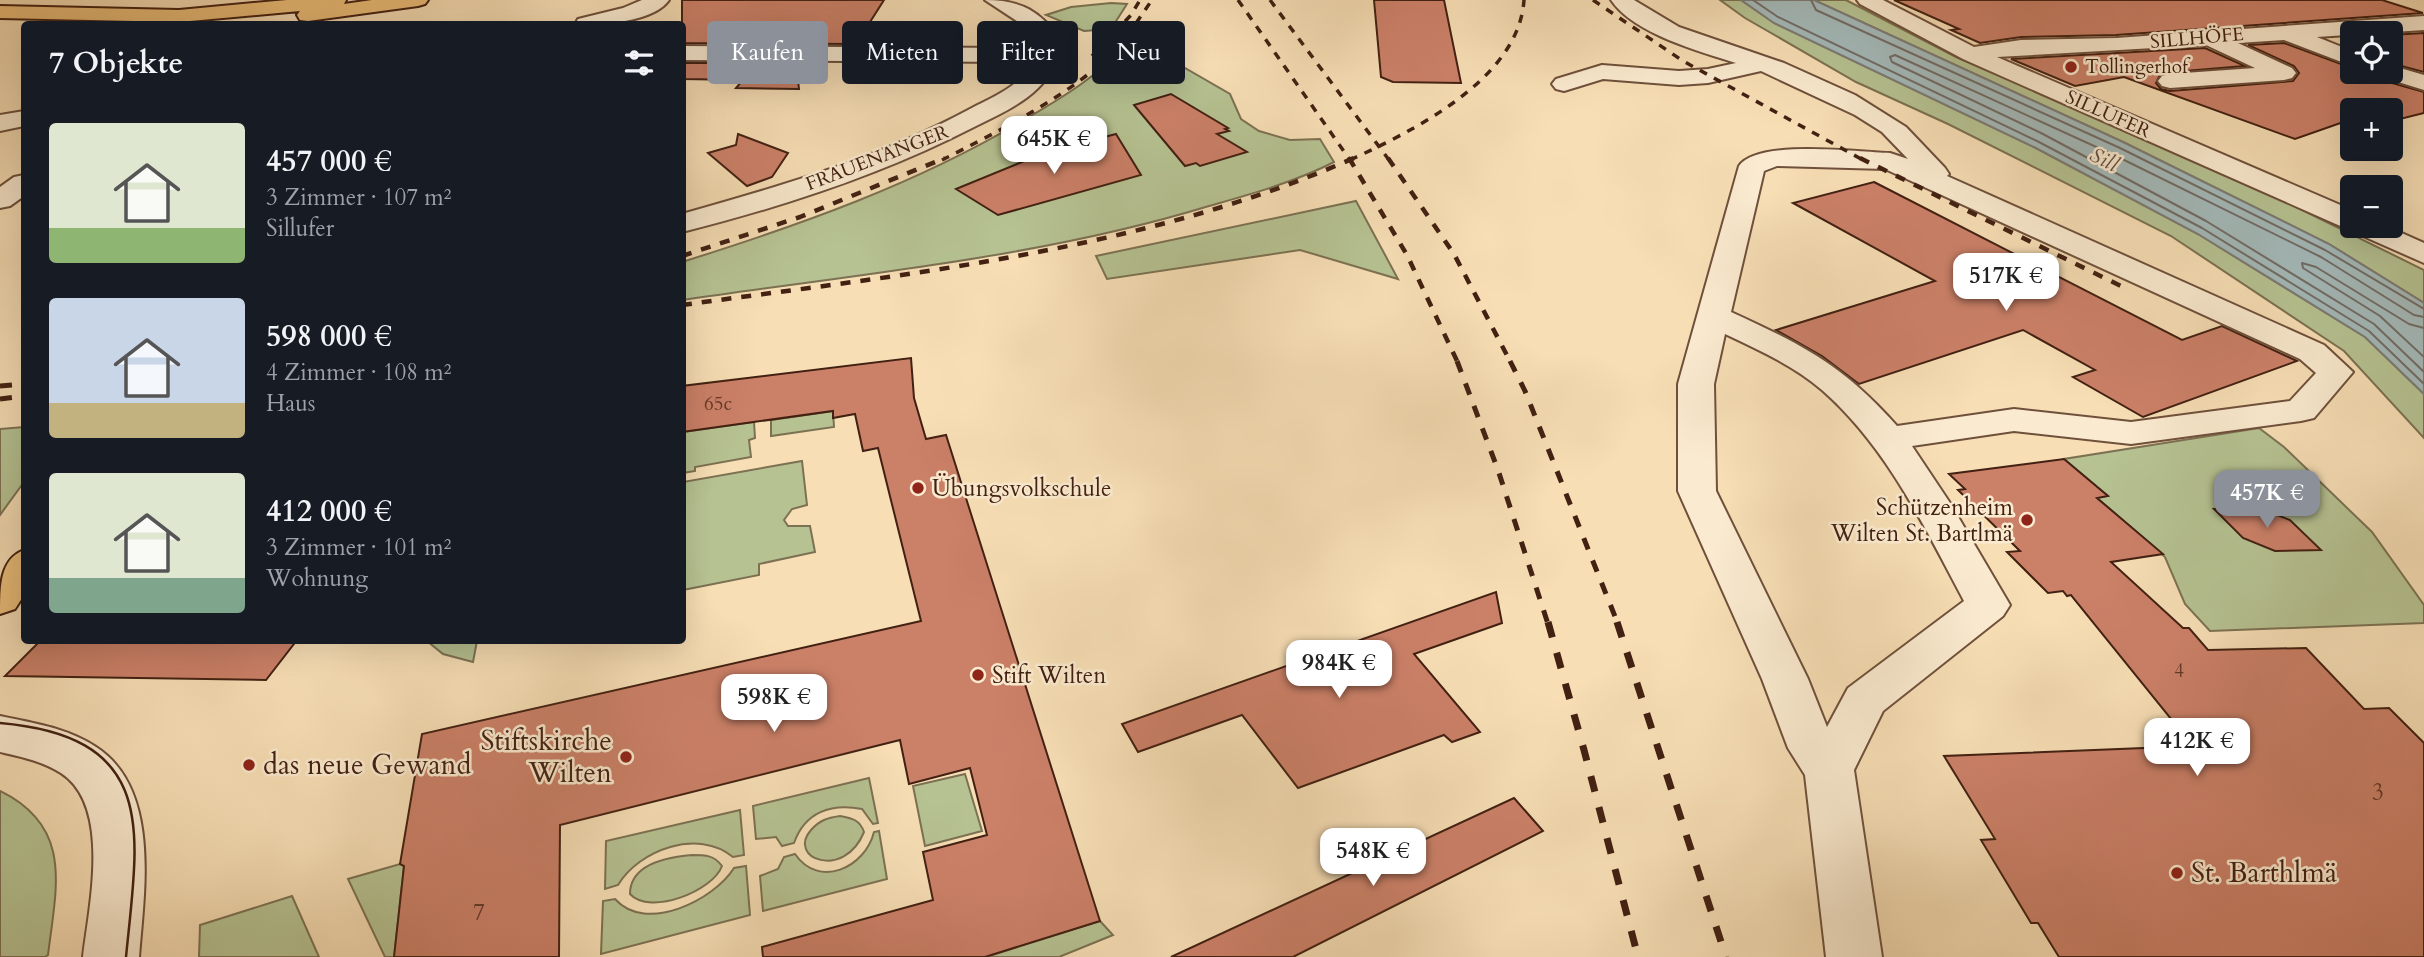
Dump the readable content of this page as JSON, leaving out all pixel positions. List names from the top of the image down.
{
  "streets": {
    "street": ["SILLHÖFE", "SILLUFER", "FRAUENANGER"]
  },
  "crossings": [
    ["SILLHÖFE", "SILLUFER"]
  ],
  "water": ["Sill"],
  "places": [
    "Tollingerhof",
    "Übungsvolkschule",
    "Schützenheim Wilten St. Bartlmä",
    "Stift Wilten",
    "Stiftskirche Wilten",
    "das neue Gewand",
    "St. Barthlmä"
  ],
  "house_numbers": [
    "65c",
    "4",
    "3",
    "7"
  ],
  "page": {
    "map_buttons": ["+", "−"],
    "chip": [
      "Kaufen",
      "Mieten",
      "Filter",
      "Neu"
    ],
    "heading": "7 Objekte",
    "list": [
      {
        "name": "457 000 €",
        "note": "3 Zimmer · 107 m² · Sillufer"
      },
      {
        "name": "598 000 €",
        "note": "4 Zimmer · 108 m² · Haus"
      },
      {
        "name": "412 000 €",
        "note": "3 Zimmer · 101 m² · Wohnung"
      }
    ],
    "price": [
      "645K €",
      "517K €",
      "457K €",
      "984K €",
      "598K €",
      "412K €",
      "548K €"
    ]
  }
}
